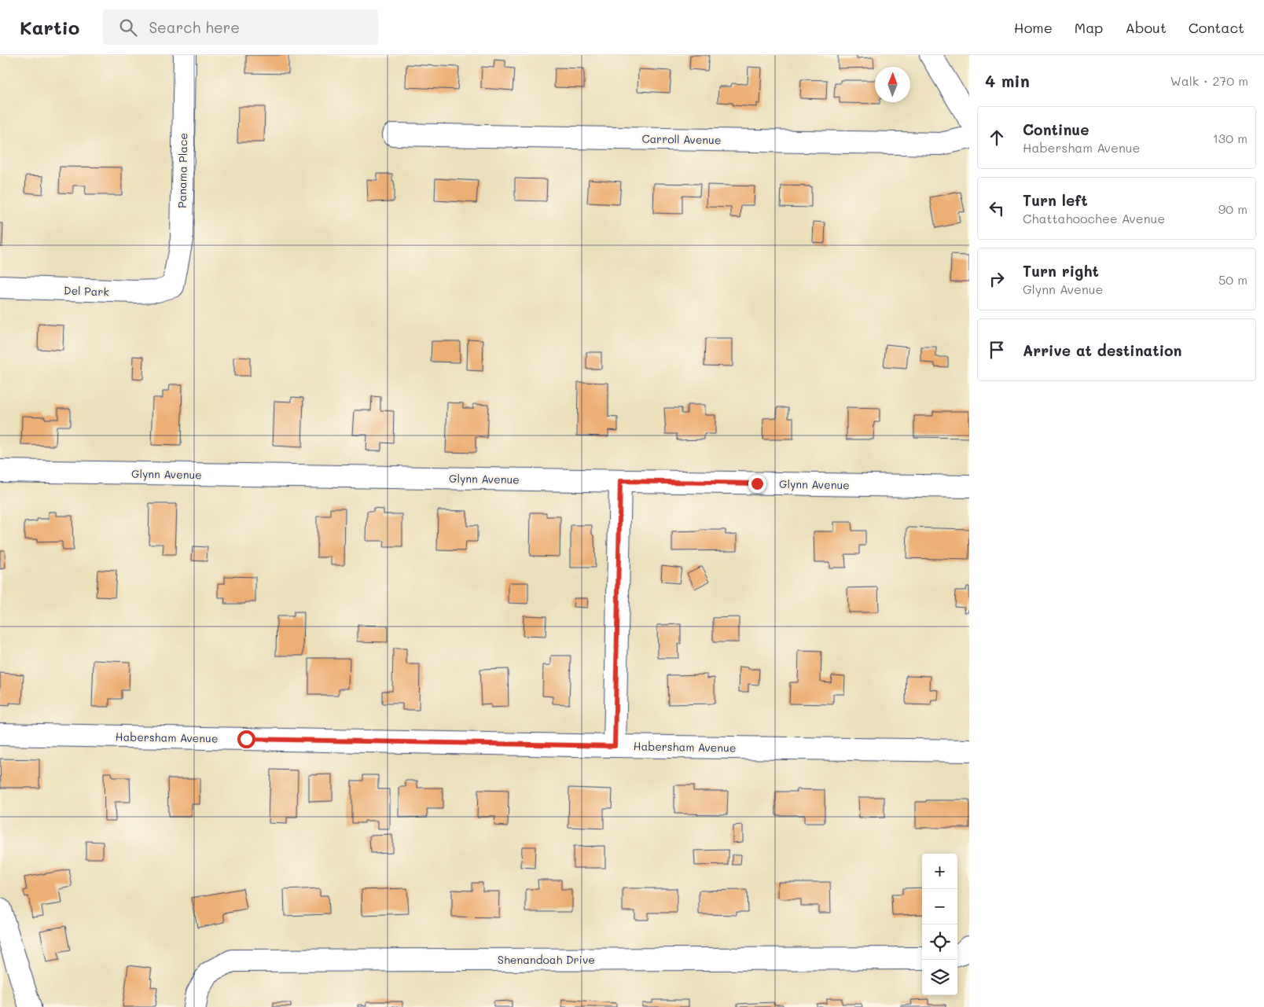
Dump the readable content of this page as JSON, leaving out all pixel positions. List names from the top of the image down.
{
  "streets": {
    "street": [
      "Carroll Avenue",
      "Panama Place",
      "Del Park",
      "Glynn Avenue",
      "Habersham Avenue",
      "Shenandoah Drive"
    ]
  },
  "crossings": [
    ["Panama Place", "Del Park"]
  ],
  "north": "top",
  "page": {
    "header": "Kartio",
    "search": "Search here",
    "nav": [
      "Home",
      "Map",
      "About",
      "Contact"
    ],
    "heading": ["4 min", "Walk · 270 m"],
    "list": [
      ["Continue", "Habersham Avenue", "130 m"],
      ["Turn left", "Chattahoochee Avenue", "90 m"],
      ["Turn right", "Glynn Avenue", "50 m"],
      "Arrive at destination"
    ],
    "map_buttons": ["+", "−"]
  }
}
